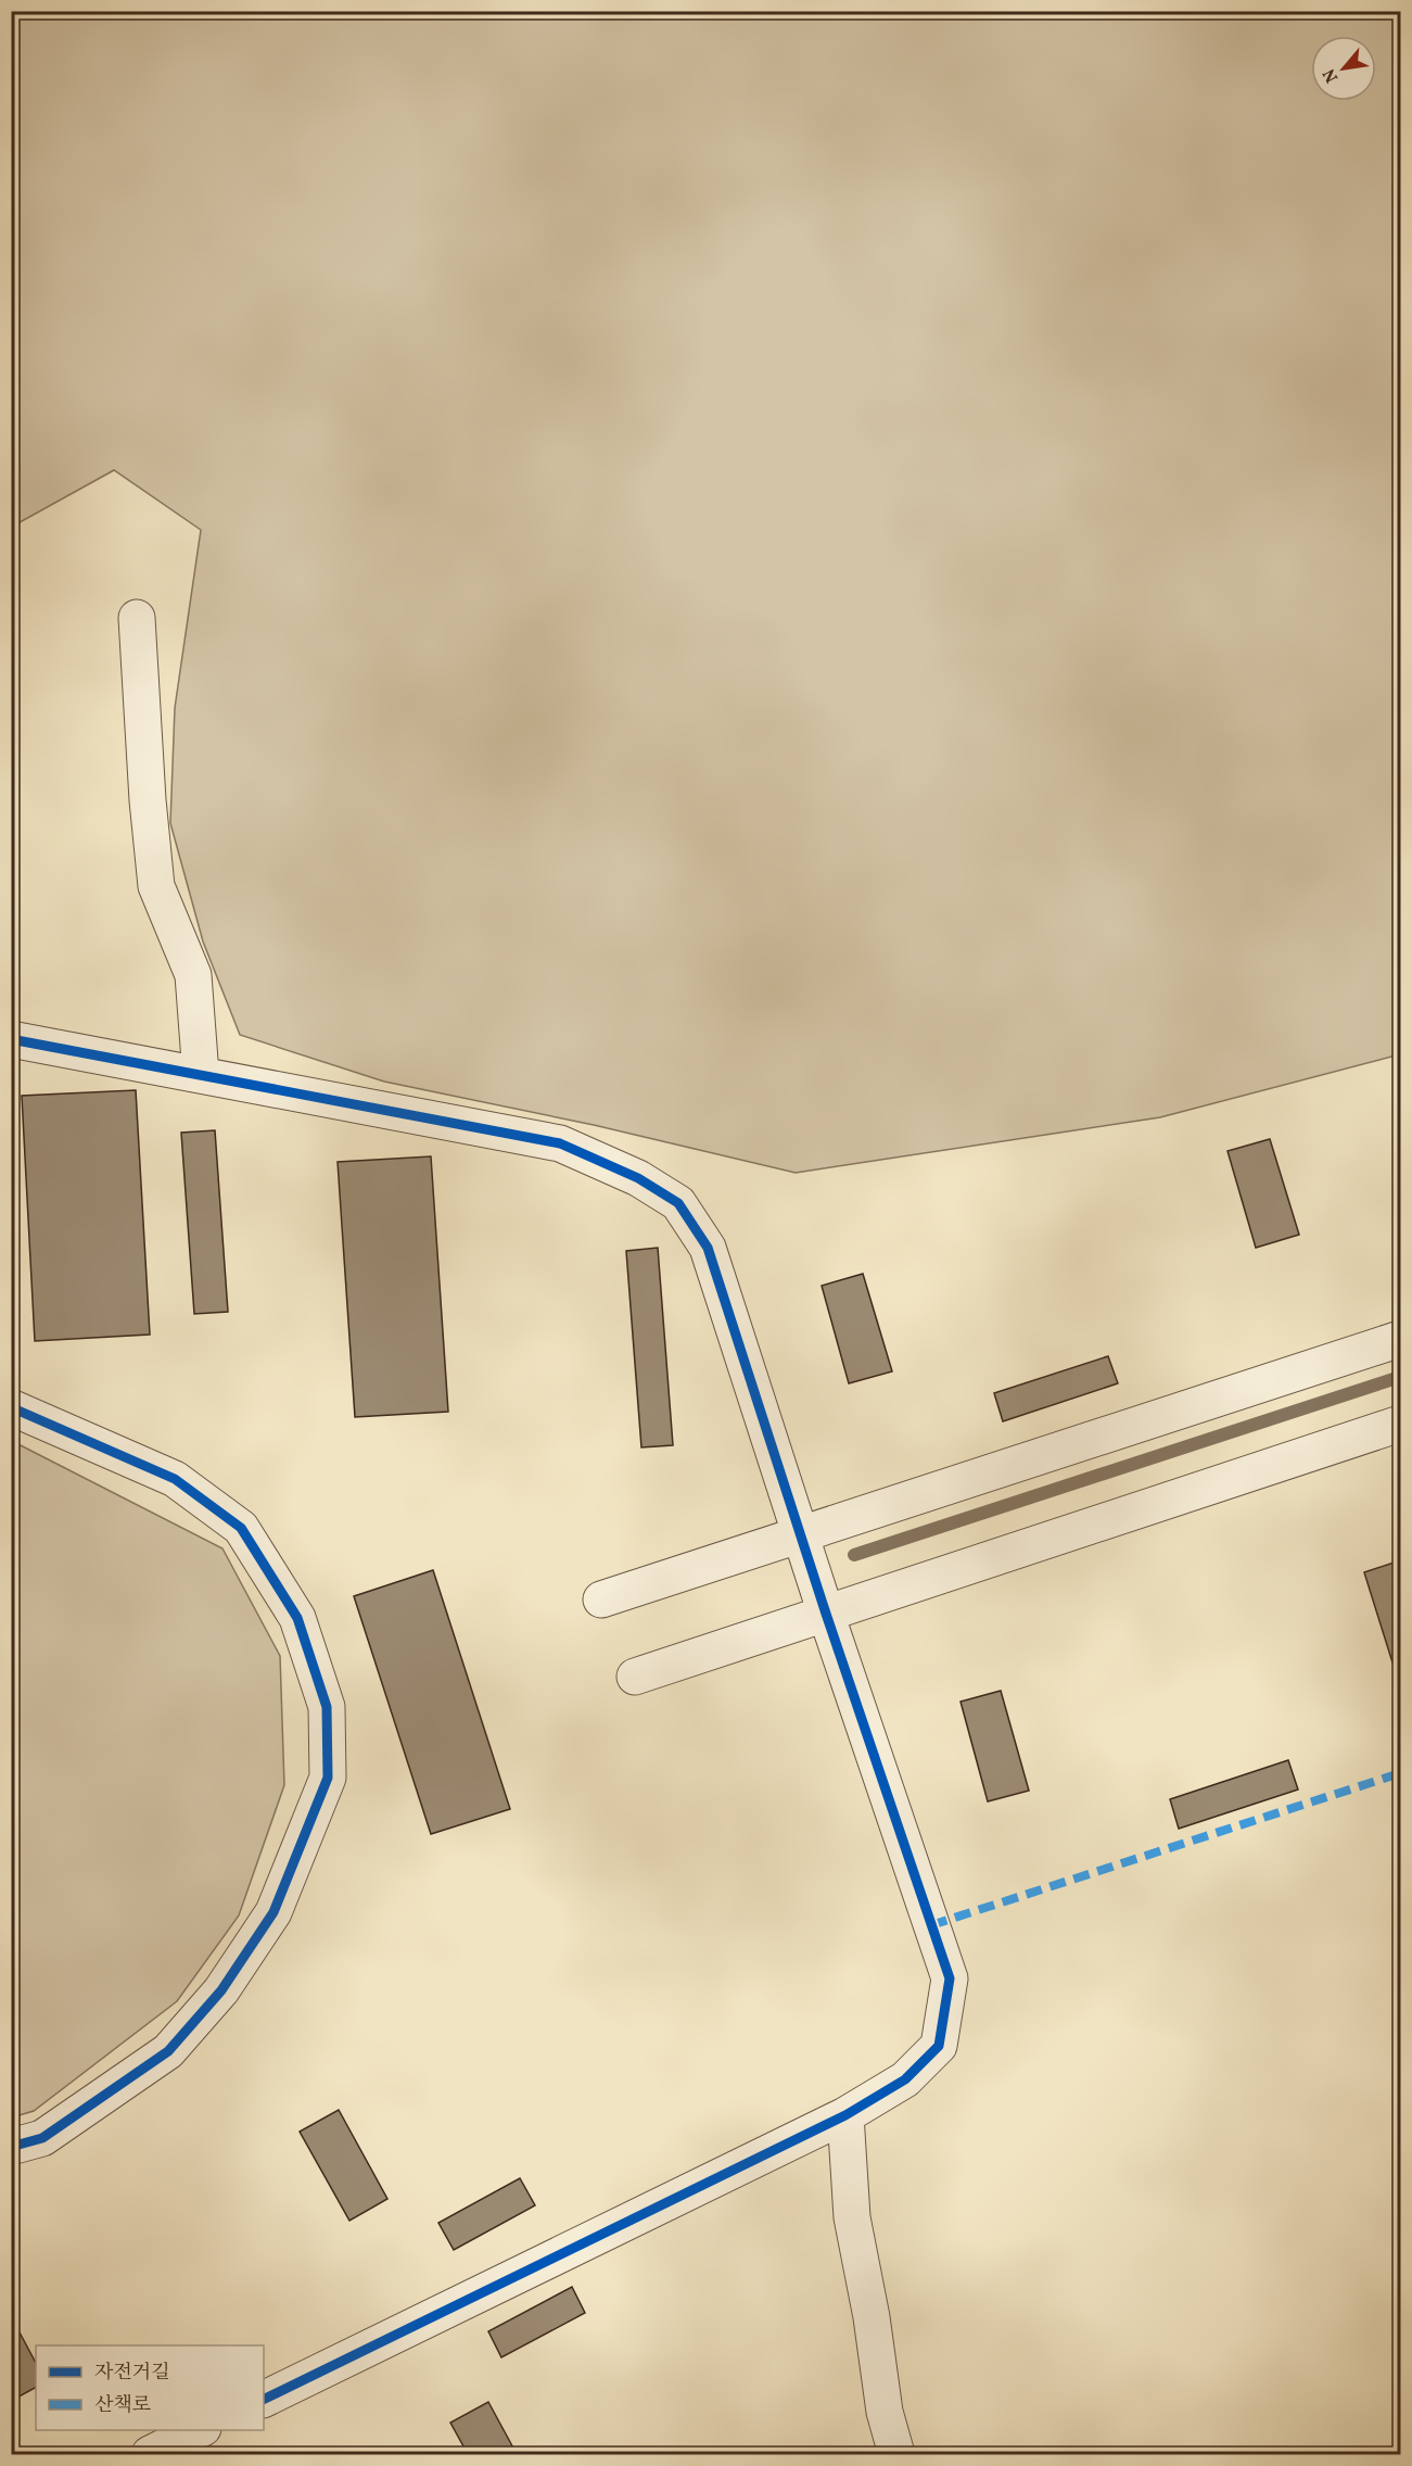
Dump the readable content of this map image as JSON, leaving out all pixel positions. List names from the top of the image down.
{
  "legend": ["자전거길", "산책로"],
  "north": "bottom left"
}
